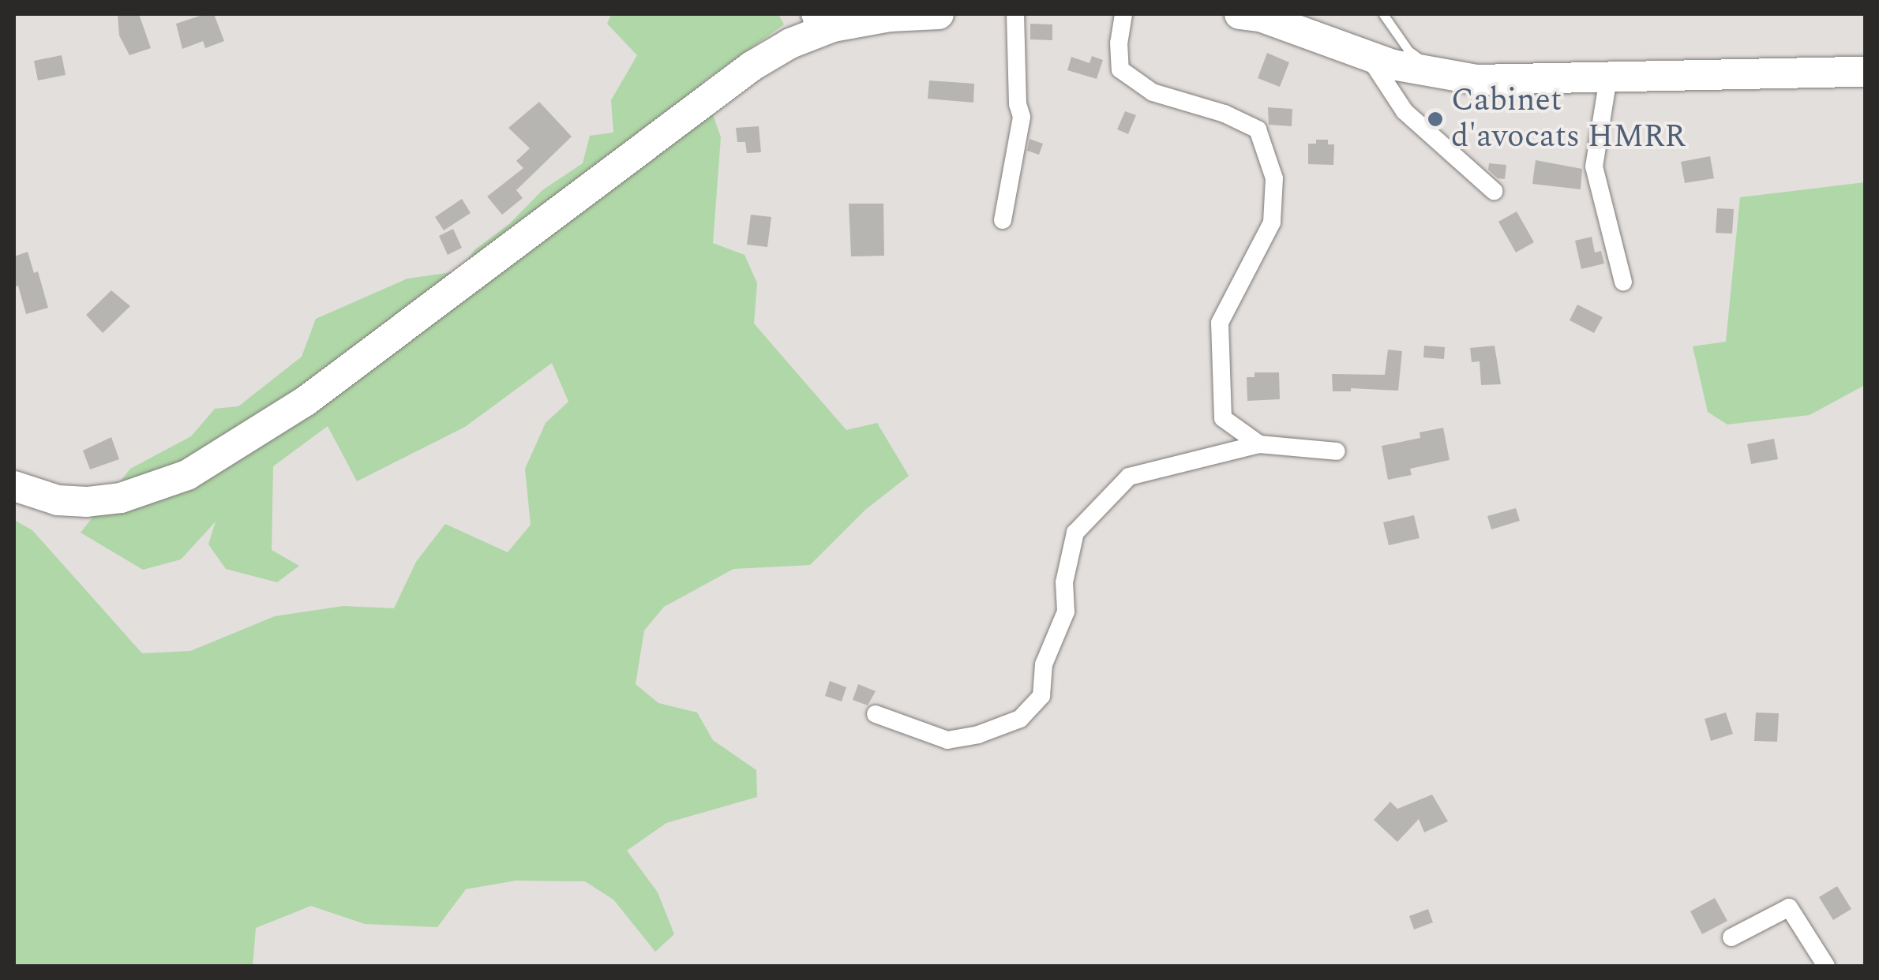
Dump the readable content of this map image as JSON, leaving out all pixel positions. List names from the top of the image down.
{
  "places": ["Cabinet d'avocats HMRR"]
}
